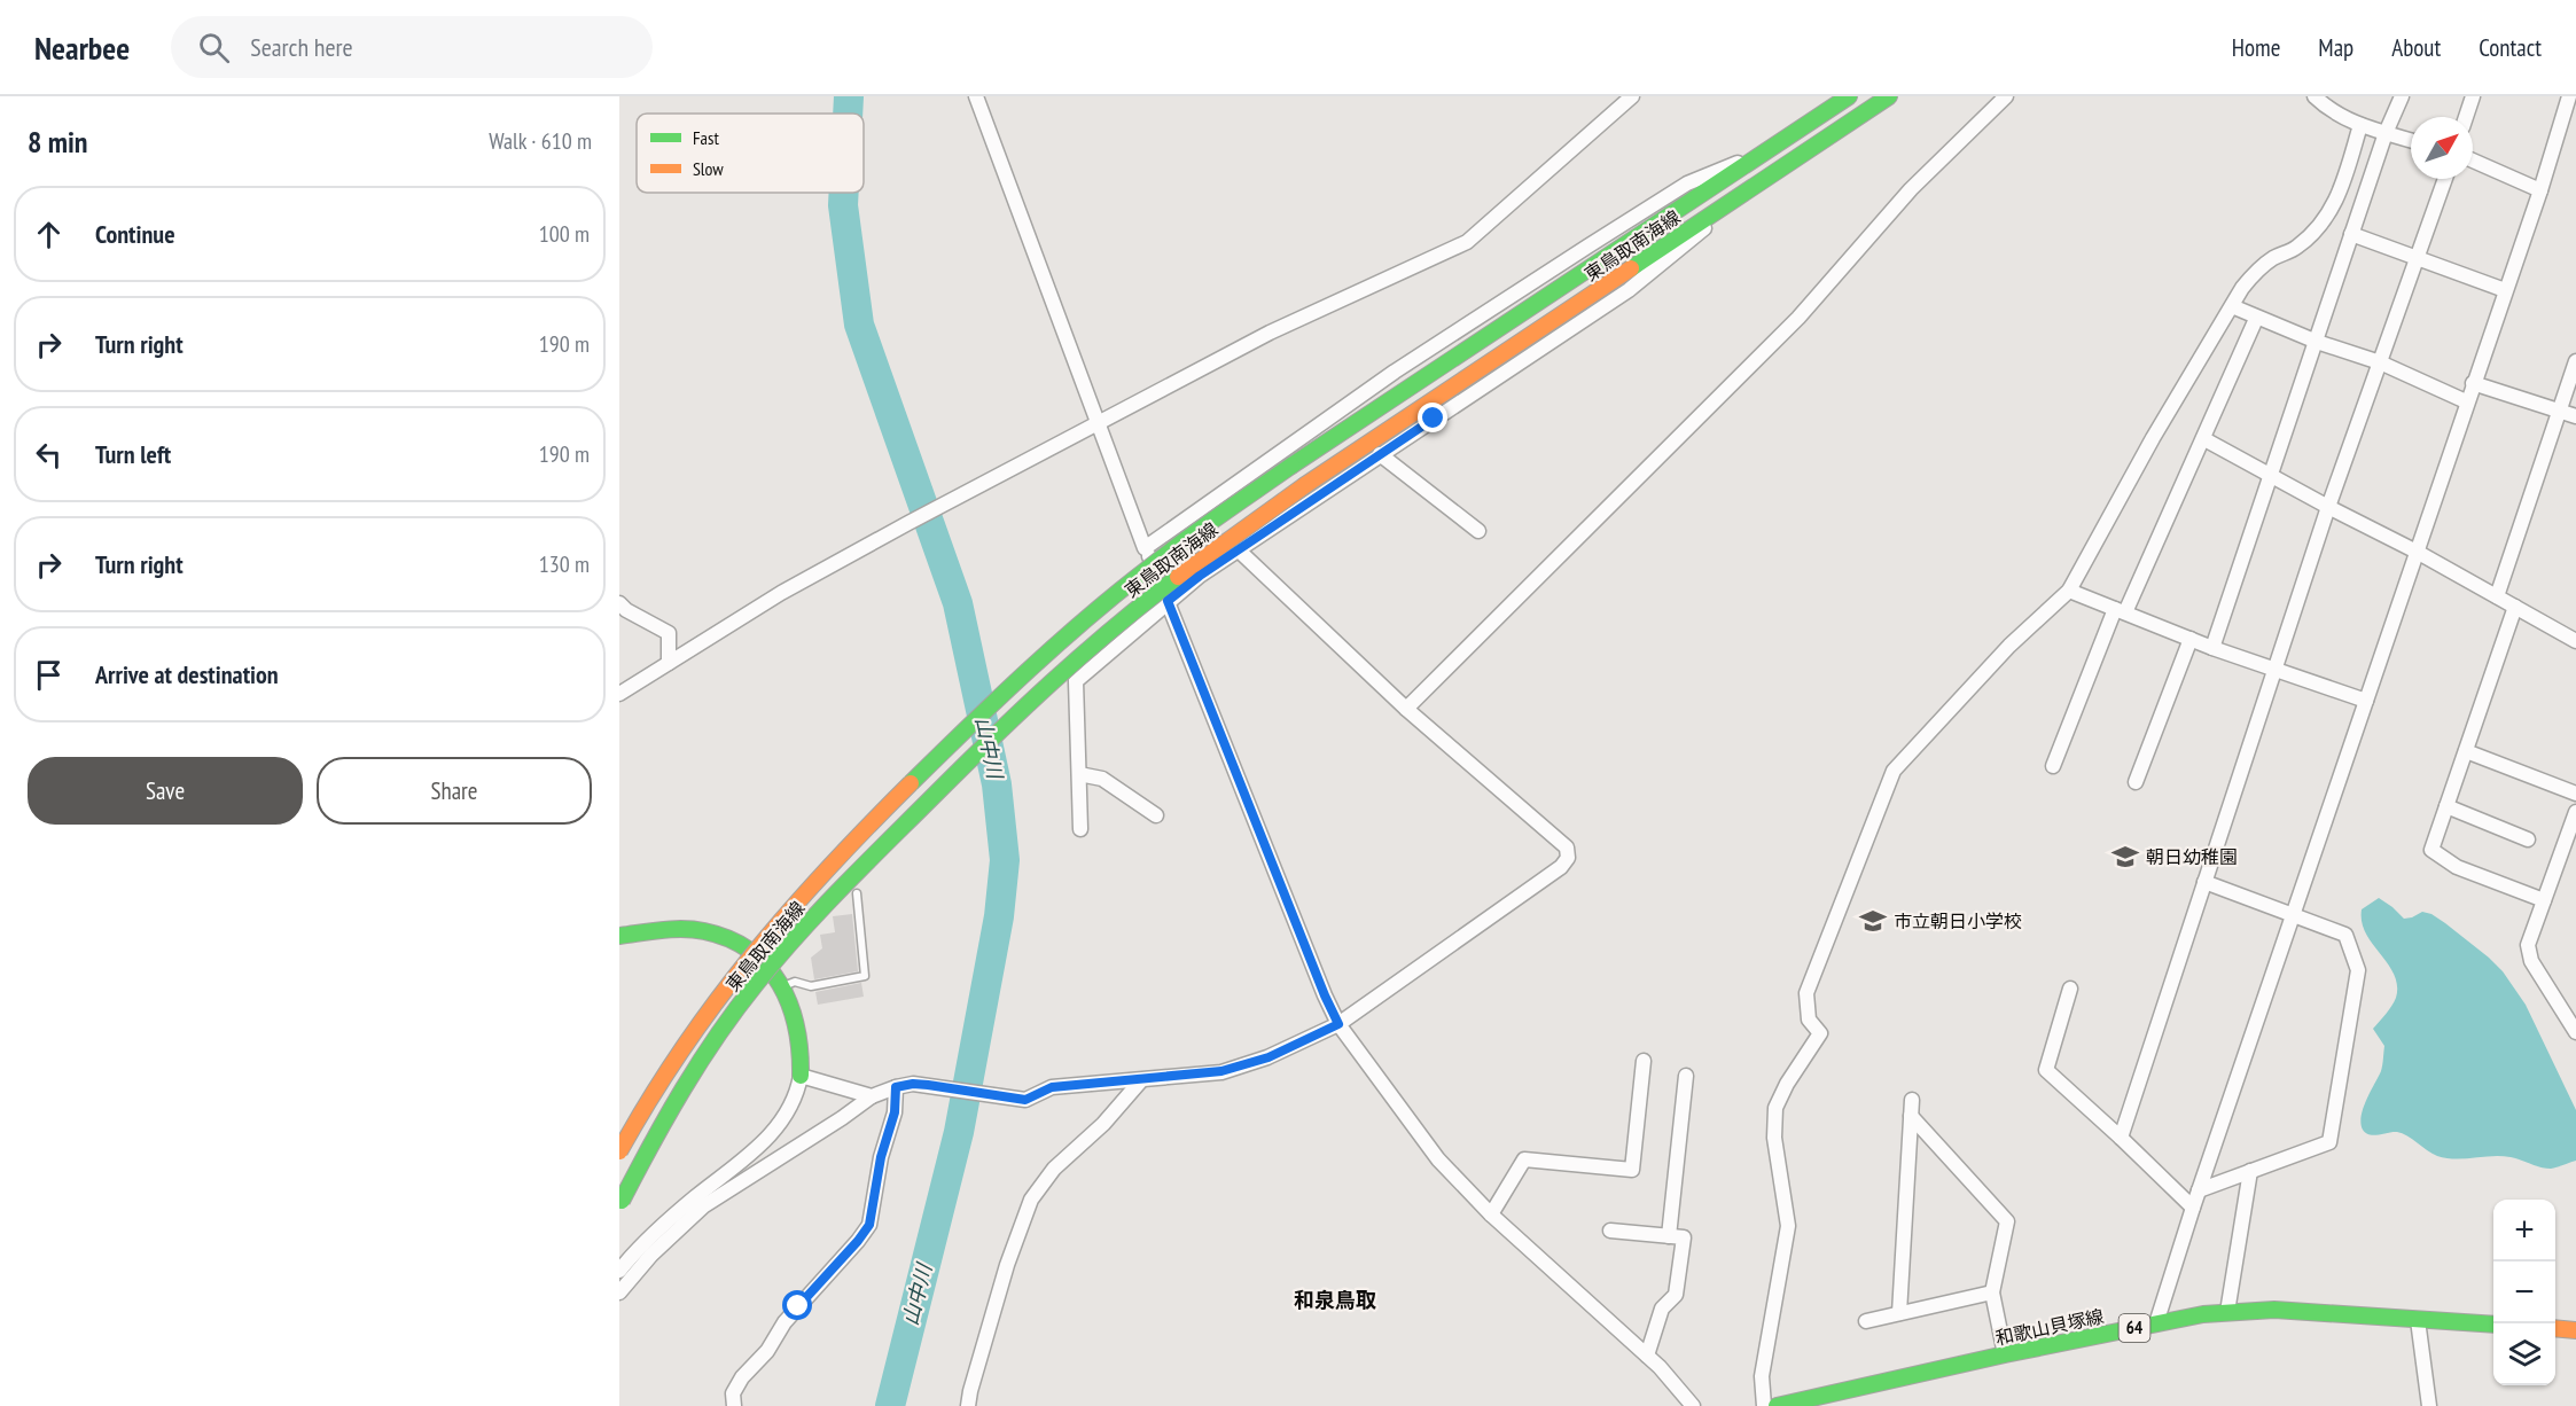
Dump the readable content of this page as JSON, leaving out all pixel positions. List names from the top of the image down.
{
  "streets": {
    "main road": ["東鳥取南海線", "和歌山貝塚線", "64"]
  },
  "districts": ["和泉鳥取"],
  "water": ["山中川"],
  "places": {
    "school or university": ["朝日幼稚園", "市立朝日小学校"]
  },
  "legend": ["Fast", "Slow"],
  "north": "top right",
  "page": {
    "header": "Nearbee",
    "search": "Search here",
    "nav": [
      "Home",
      "Map",
      "About",
      "Contact"
    ],
    "heading": ["8 min", "Walk · 610 m"],
    "list": [
      ["Continue", "100 m"],
      ["Turn right", "190 m"],
      ["Turn left", "190 m"],
      ["Turn right", "130 m"],
      "Arrive at destination"
    ],
    "buttons": ["Save", "Share"],
    "map_buttons": ["+", "−"]
  }
}
